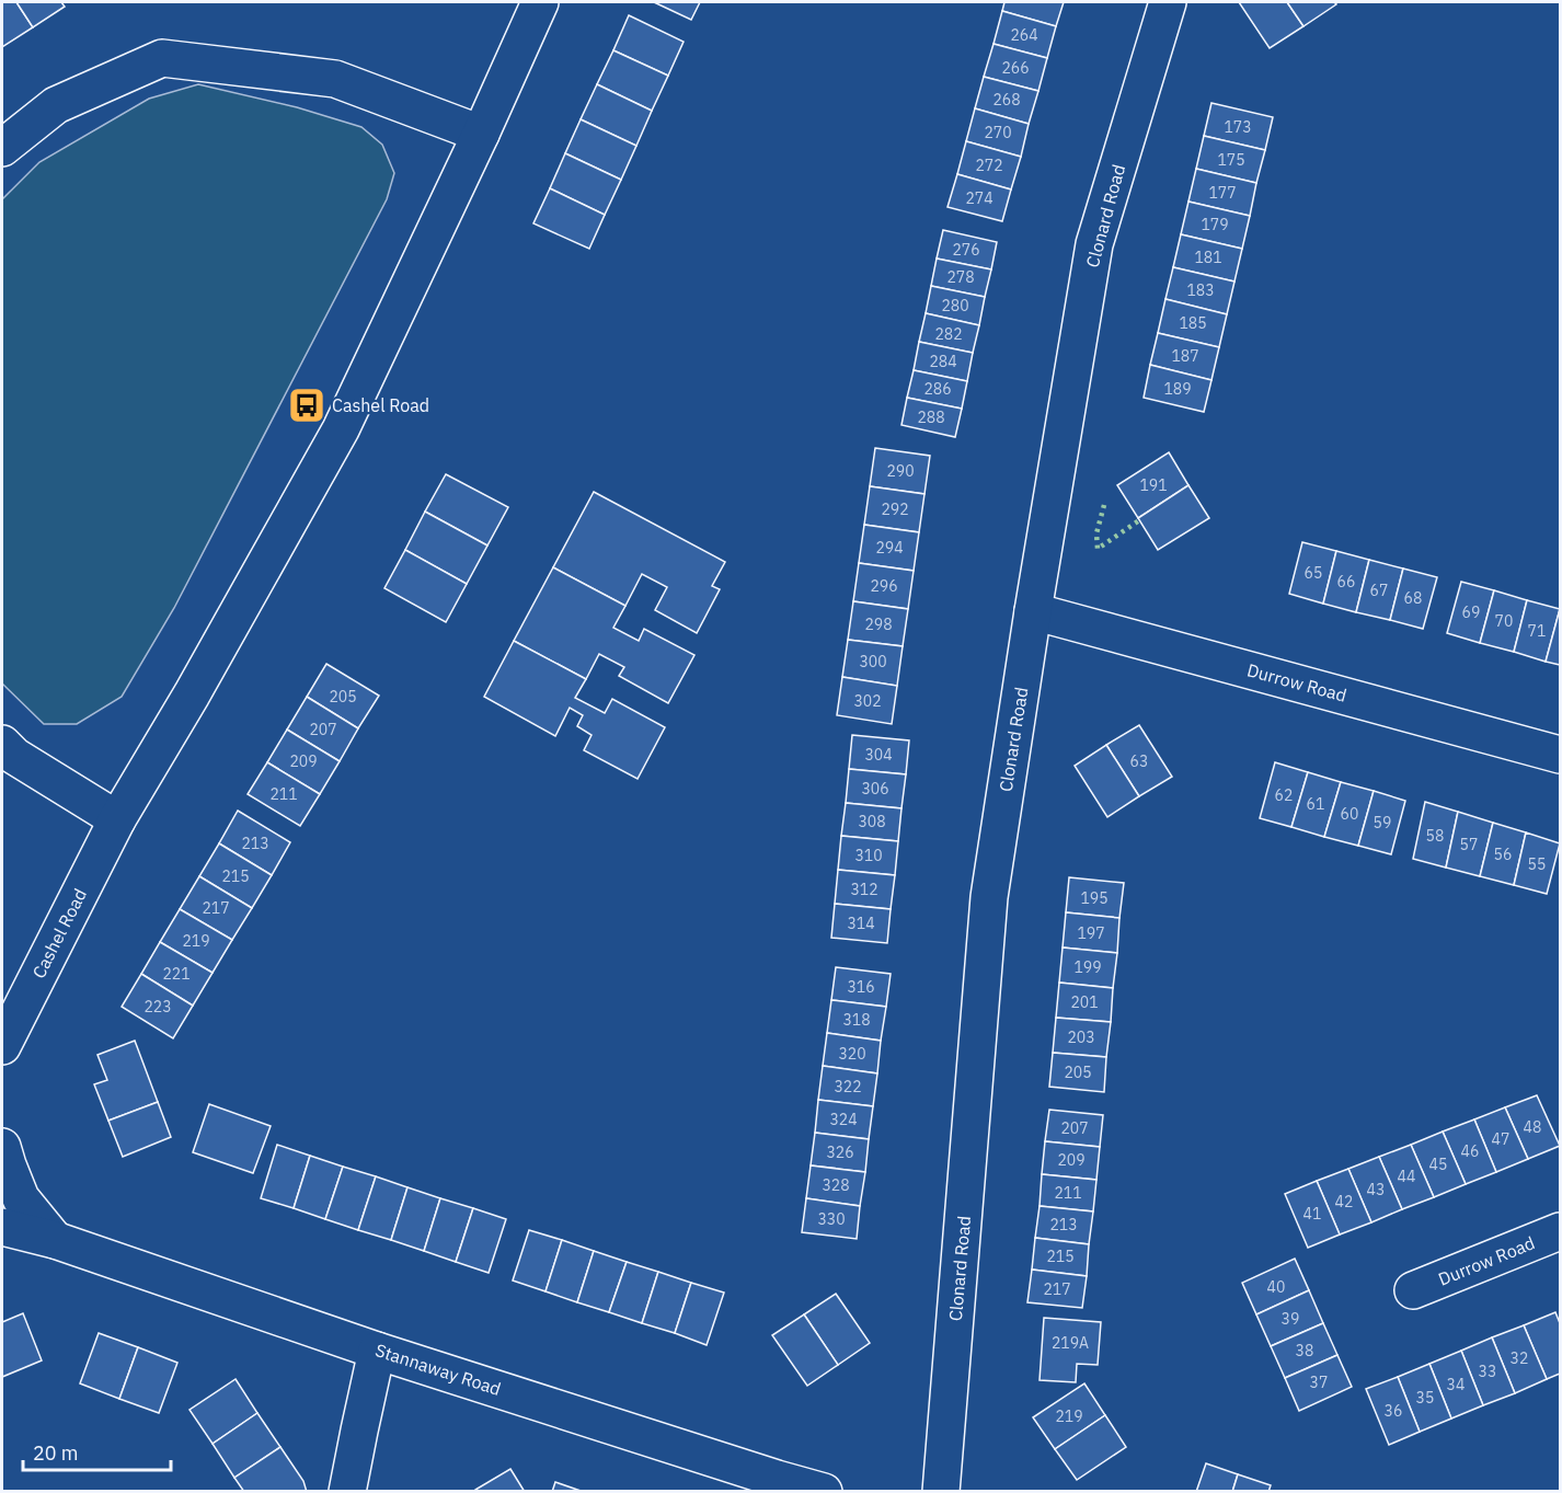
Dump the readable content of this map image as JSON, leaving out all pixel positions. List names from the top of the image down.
{
  "streets": {
    "street": [
      "Clonard Road",
      "Durrow Road",
      "Cashel Road",
      "Stannaway Road"
    ]
  },
  "crossings": [
    ["Clonard Road", "Durrow Road"]
  ],
  "places": {
    "bus stop": ["Cashel Road"]
  },
  "house_numbers": [
    "264",
    "266",
    "268",
    "173",
    "270",
    "175",
    "272",
    "177",
    "274",
    "179",
    "276",
    "181",
    "278",
    "183",
    "280",
    "185",
    "282",
    "187",
    "284",
    "286",
    "189",
    "288",
    "290",
    "191",
    "292",
    "294",
    "65",
    "66",
    "296",
    "67",
    "68",
    "69",
    "70",
    "298",
    "71",
    "300",
    "205",
    "302",
    "207",
    "304",
    "209",
    "63",
    "306",
    "211",
    "62",
    "61",
    "60",
    "308",
    "59",
    "58",
    "213",
    "57",
    "56",
    "310",
    "55",
    "215",
    "312",
    "195",
    "217",
    "314",
    "197",
    "219",
    "199",
    "221",
    "316",
    "201",
    "223",
    "318",
    "203",
    "320",
    "205",
    "322",
    "324",
    "48",
    "207",
    "47",
    "46",
    "326",
    "209",
    "45",
    "44",
    "328",
    "43",
    "211",
    "42",
    "41",
    "330",
    "213",
    "215",
    "40",
    "217",
    "39",
    "219A",
    "38",
    "32",
    "33",
    "37",
    "34",
    "35",
    "36",
    "219"
  ],
  "scale_bar": "20 m"
}
